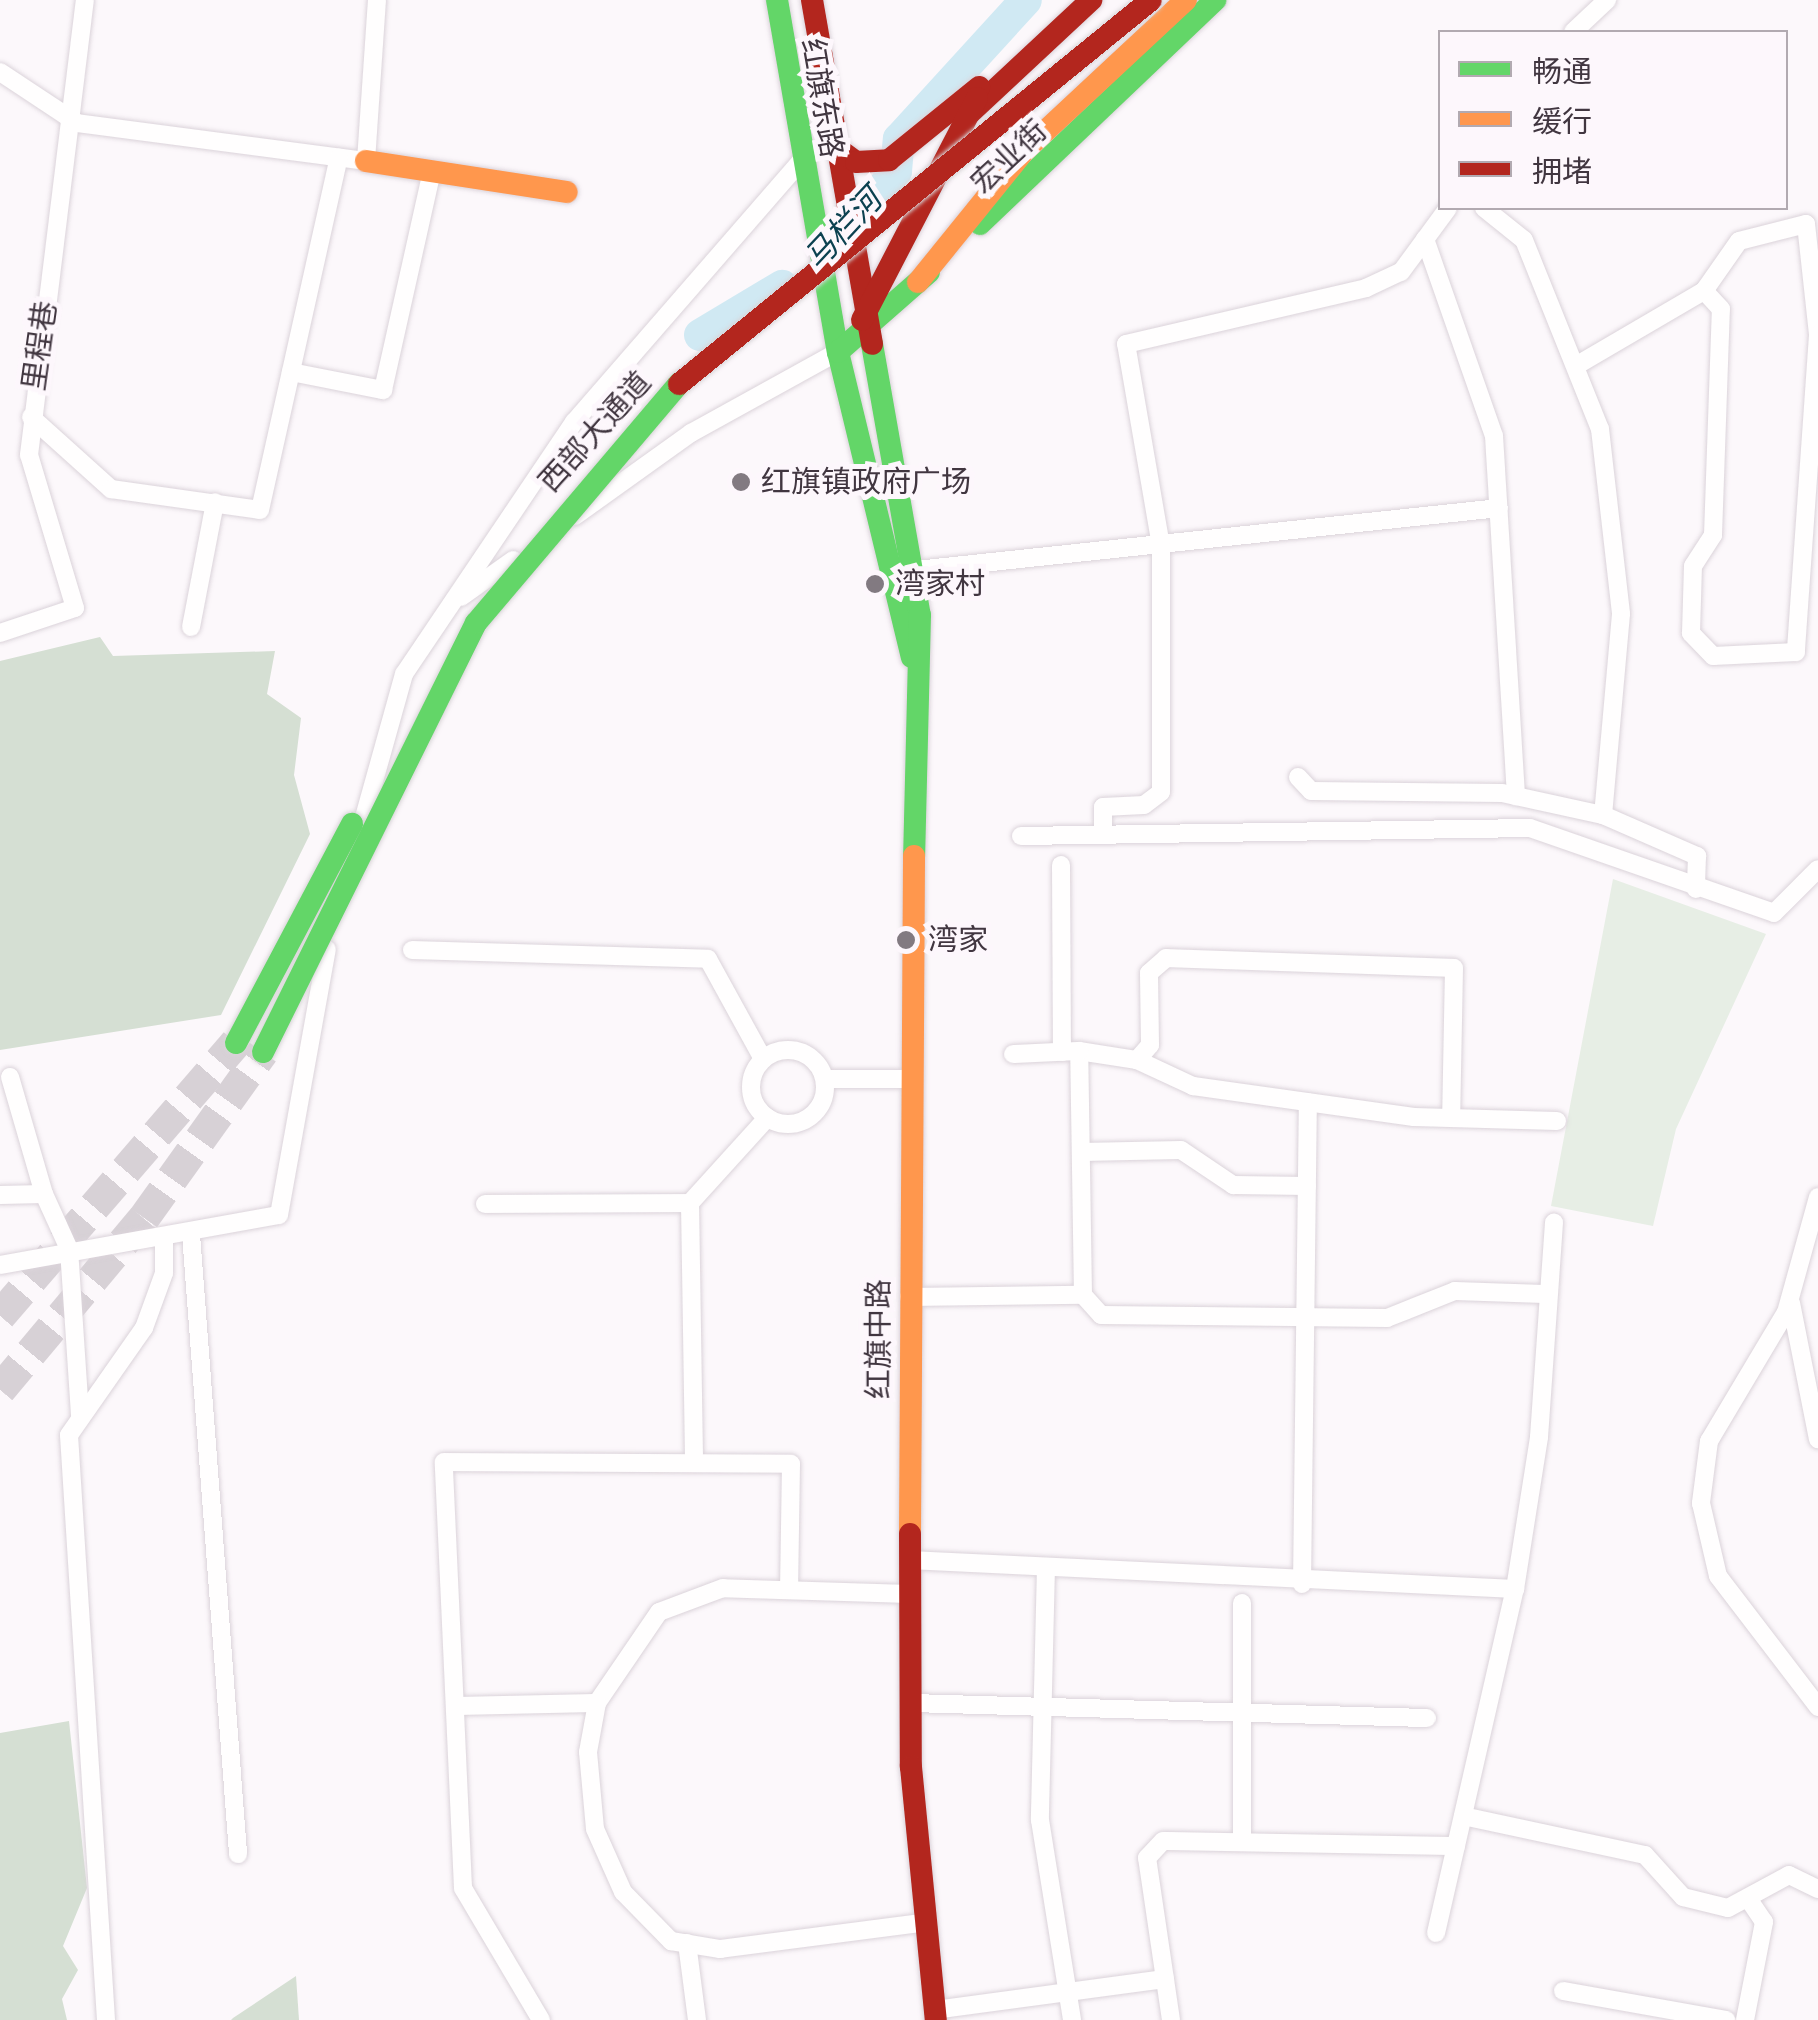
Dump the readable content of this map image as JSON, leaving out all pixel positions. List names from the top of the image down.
{
  "streets": {
    "main road": [
      "红旗东路",
      "宏业街",
      "西部大通道",
      "红旗中路"
    ],
    "street": ["里程巷"]
  },
  "crossings": [
    ["红旗东路", "宏业街"],
    ["红旗东路", "红旗中路"],
    ["宏业街", "红旗中路"]
  ],
  "water": ["马栏河"],
  "places": ["红旗镇政府广场", "湾家村", "湾家"],
  "legend": ["畅通", "缓行", "拥堵"]
}
